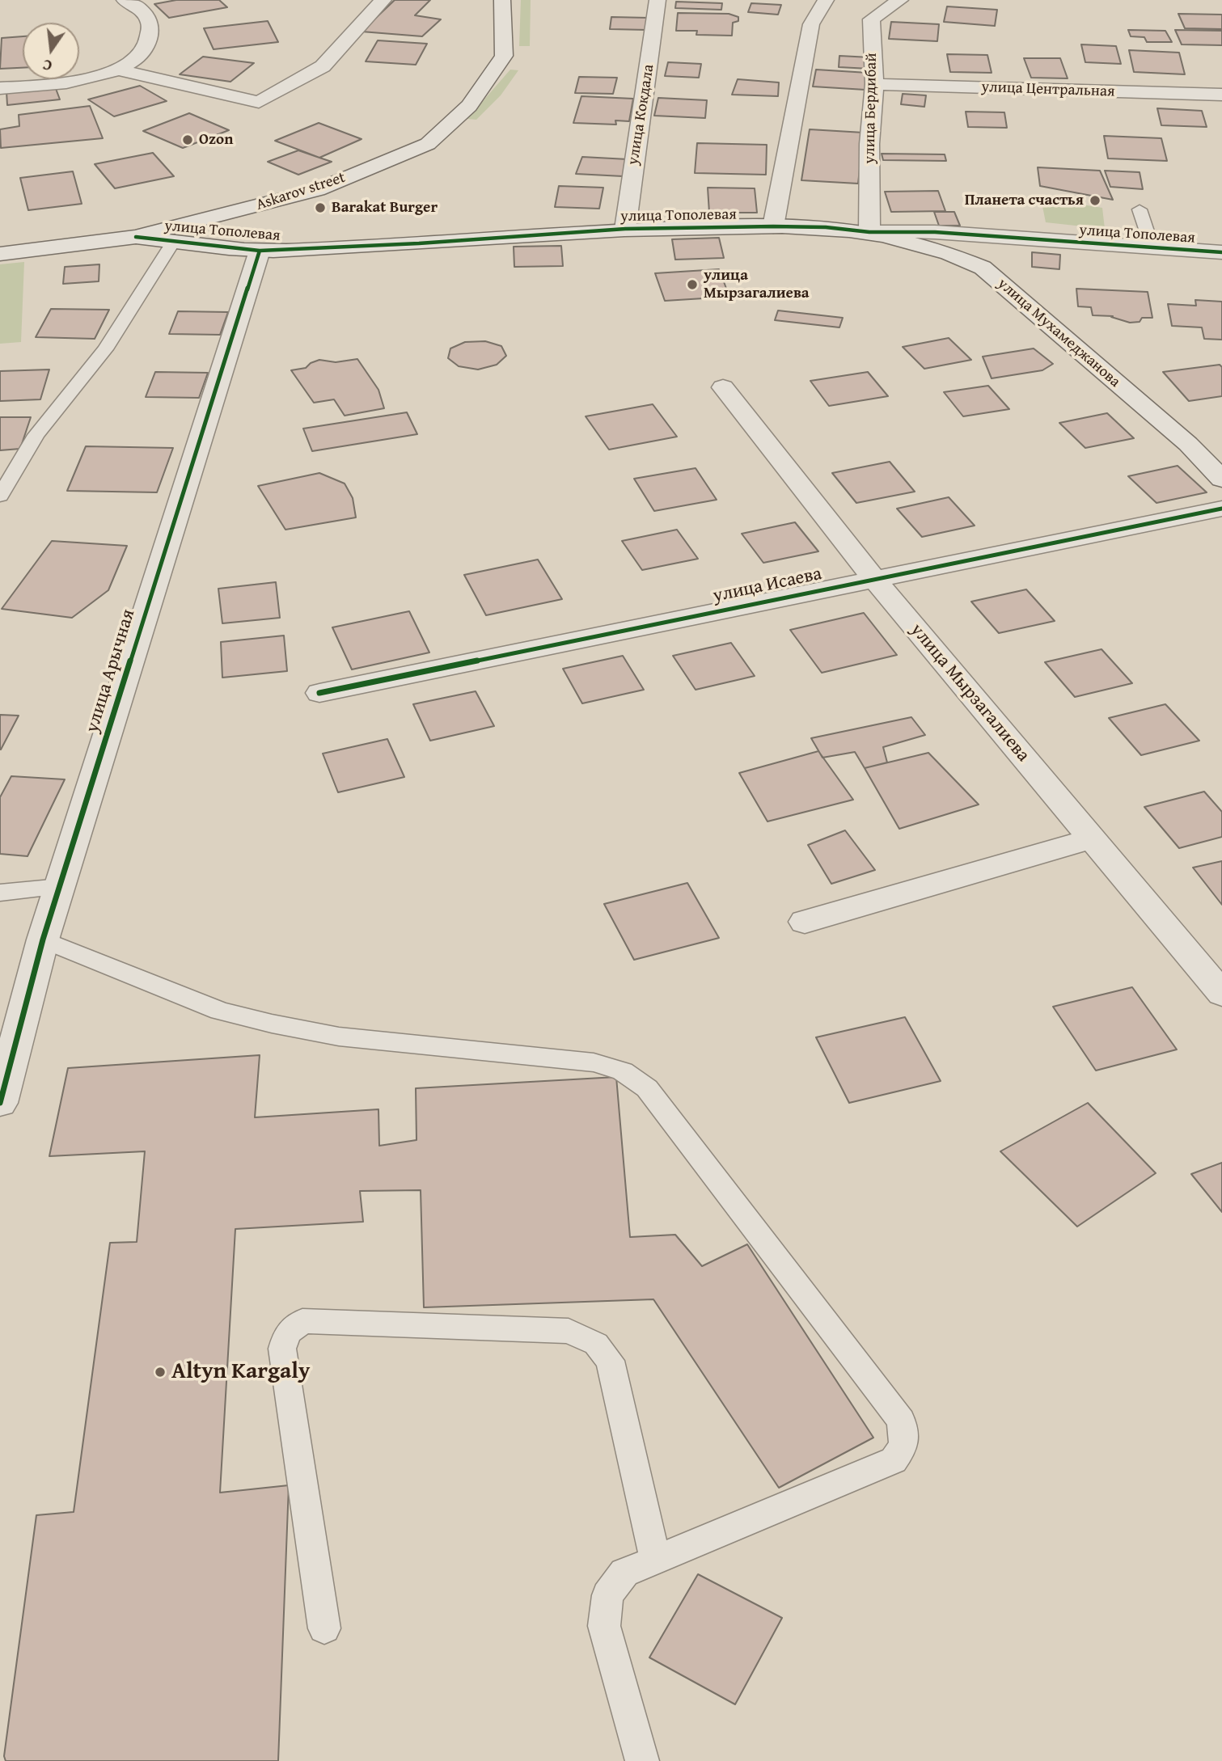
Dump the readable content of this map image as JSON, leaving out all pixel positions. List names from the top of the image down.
{
  "streets": {
    "street": [
      "улица Центральная",
      "улица Бердибай",
      "улица Кокдала",
      "Askarov street",
      "улица Тополевая",
      "улица Мухамеджанова",
      "улица Исаева",
      "улица Арычная",
      "улица Мырзагалиева"
    ]
  },
  "crossings": [
    ["улица Центральная", "улица Бердибай"],
    ["улица Бердибай", "улица Тополевая"],
    ["улица Бердибай", "улица Мухамеджанова"],
    ["улица Кокдала", "улица Тополевая"],
    ["Askarov street", "улица Тополевая"],
    ["улица Тополевая", "улица Мухамеджанова"],
    ["улица Тополевая", "улица Арычная"],
    ["улица Исаева", "улица Мырзагалиева"]
  ],
  "places": [
    "Ozon",
    "Планета счастья",
    "Barakat Burger",
    "улица Мырзагалиева",
    "Altyn Kargaly"
  ],
  "north": "bottom"
}
